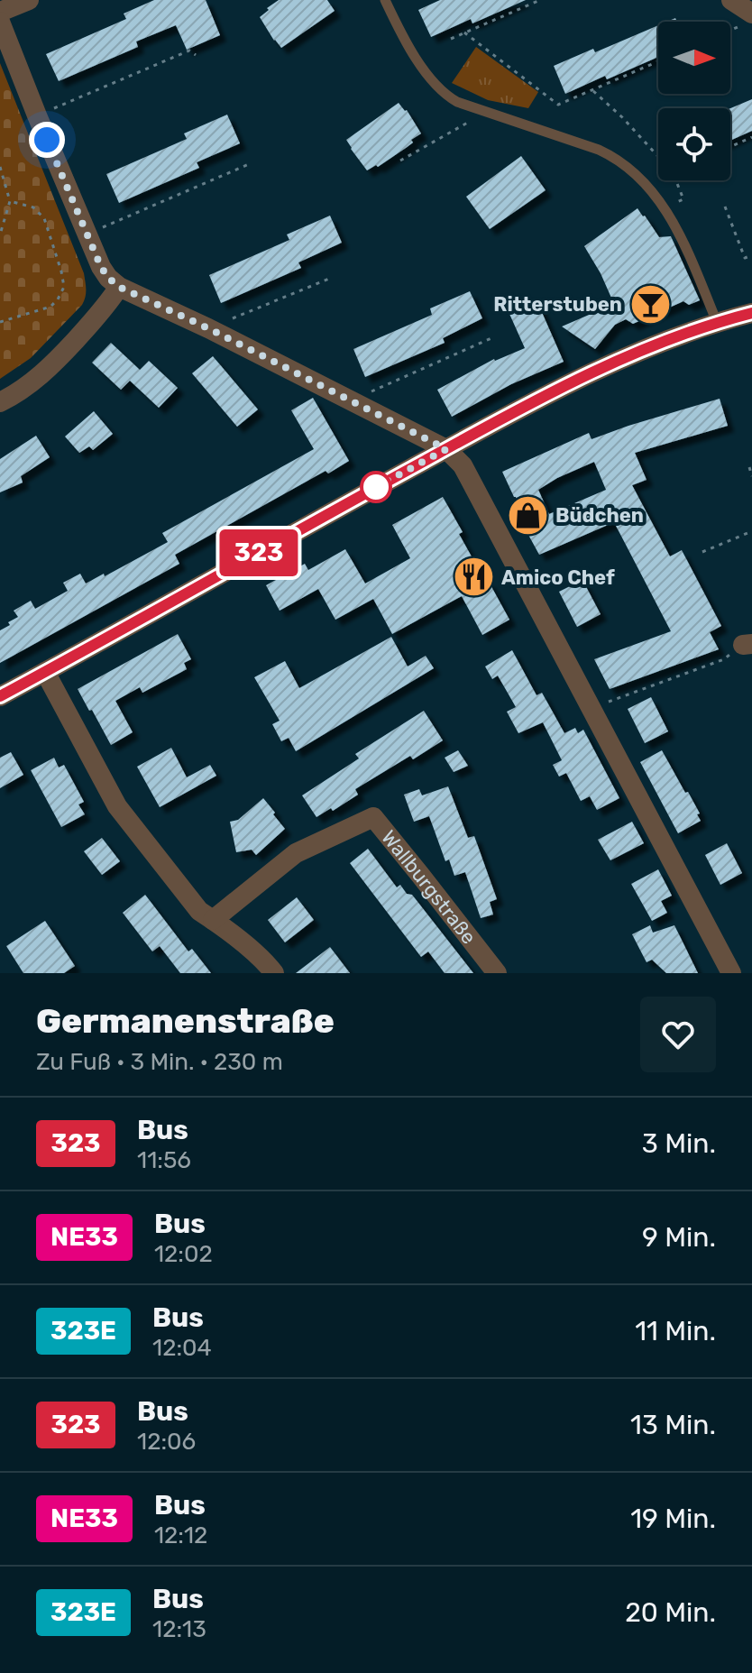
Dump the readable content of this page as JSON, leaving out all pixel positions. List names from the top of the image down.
{
  "streets": {
    "street": ["Wallburgstraße"]
  },
  "places": {
    "bar": ["Ritterstuben"],
    "shop": ["Büdchen"],
    "restaurant": ["Amico Chef"]
  },
  "lines": ["bus line 323"],
  "north": "right",
  "page": {
    "on_map": "323",
    "heading": ["Germanenstraße", "Zu Fuß · 3 Min. · 230 m"],
    "list": [
      {
        "mark": "323",
        "name": "Bus",
        "note": "11:56",
        "value": "3 Min."
      },
      {
        "mark": "NE33",
        "name": "Bus",
        "note": "12:02",
        "value": "9 Min."
      },
      {
        "mark": "323E",
        "name": "Bus",
        "note": "12:04",
        "value": "11 Min."
      },
      {
        "mark": "323",
        "name": "Bus",
        "note": "12:06",
        "value": "13 Min."
      },
      {
        "mark": "NE33",
        "name": "Bus",
        "note": "12:12",
        "value": "19 Min."
      },
      {
        "mark": "323E",
        "name": "Bus",
        "note": "12:13",
        "value": "20 Min."
      }
    ]
  }
}
